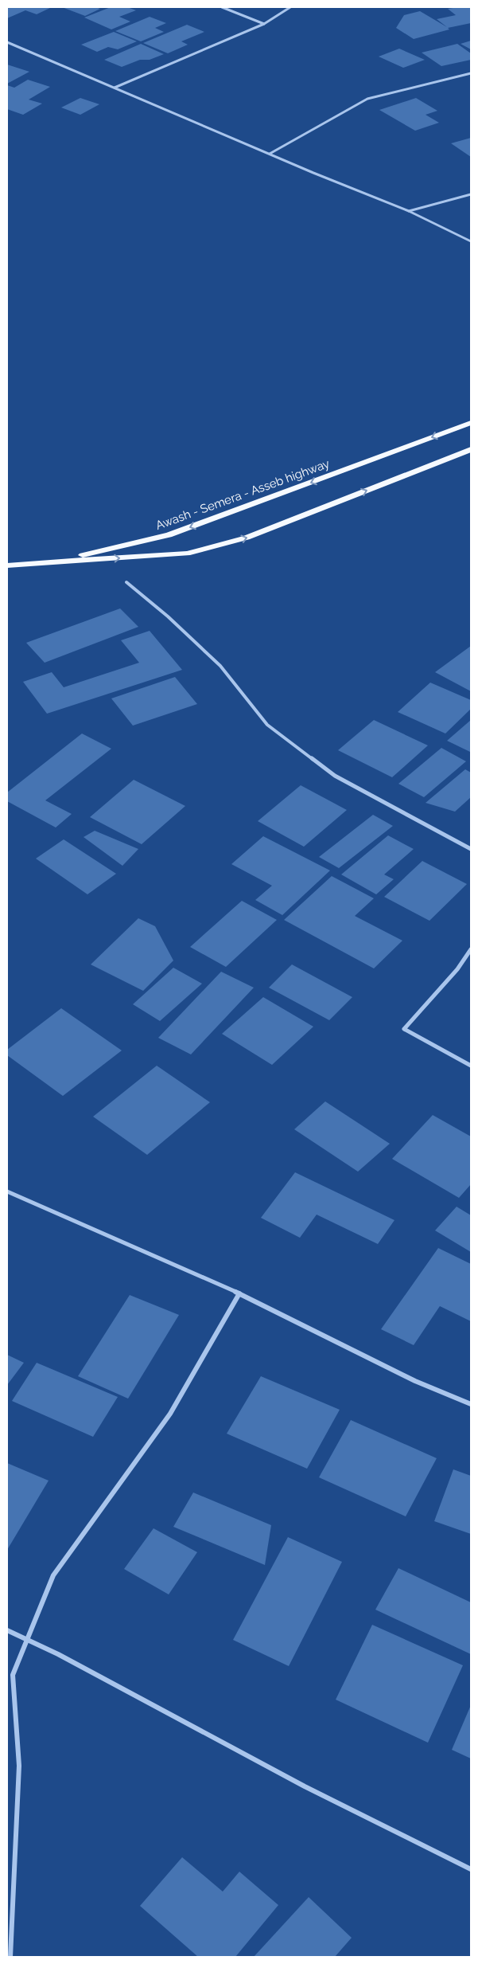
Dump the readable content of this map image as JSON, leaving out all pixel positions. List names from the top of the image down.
{
  "streets": {
    "highway": ["Awash - Semera - Asseb highway"]
  }
}
